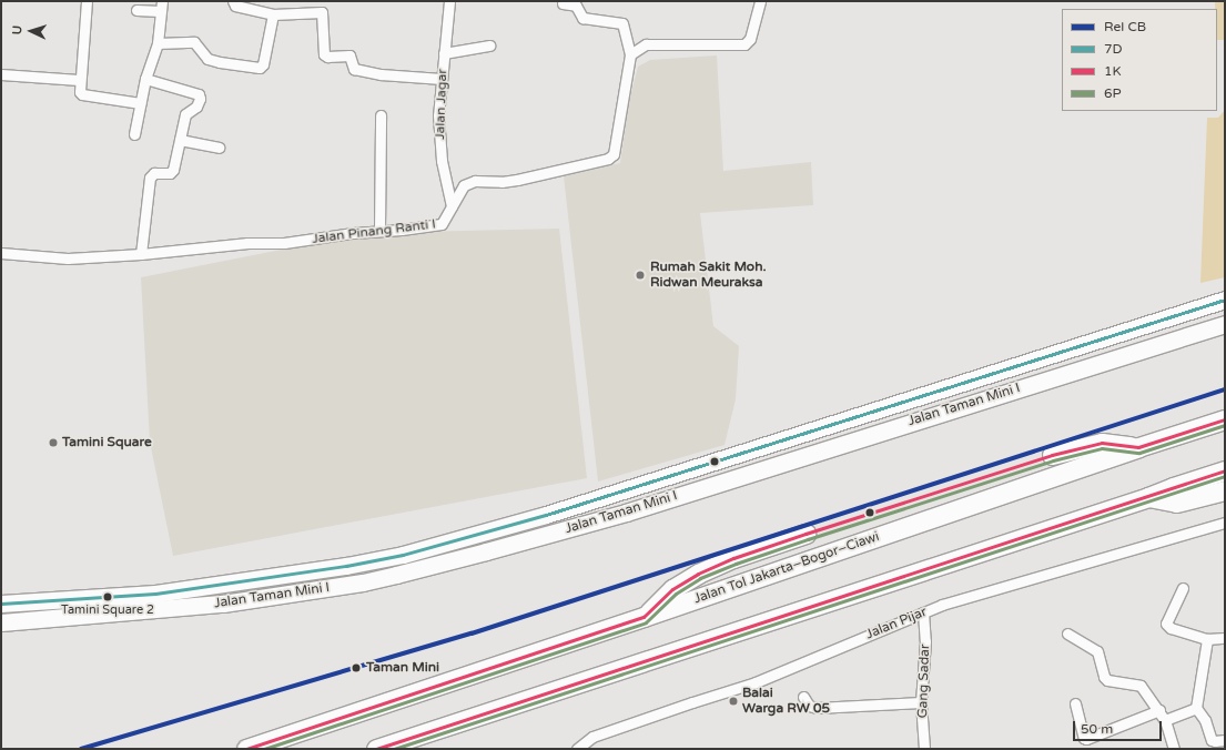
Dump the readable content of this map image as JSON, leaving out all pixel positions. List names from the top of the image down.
{
  "streets": {
    "highway": ["Jalan Tol Jakarta–Bogor–Ciawi"],
    "main road": ["Jalan Taman Mini I"],
    "street": [
      "Jalan Jagar",
      "Jalan Pinang Ranti I",
      "Jalan Pijar",
      "Gang Sadar"
    ]
  },
  "crossings": [
    ["Jalan Jagar", "Jalan Pinang Ranti I"],
    ["Jalan Pijar", "Gang Sadar"]
  ],
  "places": [
    "Rumah Sakit Moh. Ridwan Meuraksa",
    "Tamini Square",
    "Tamini Square 2",
    "Taman Mini",
    "Balai Warga RW 05"
  ],
  "lines": [
    "transit line 7D",
    "rail line CB",
    "transit line 1K",
    "transit line 6P"
  ],
  "legend": [
    "Rel CB",
    "7D",
    "1K",
    "6P"
  ],
  "scale_bar": "50 m",
  "north": "left"
}
